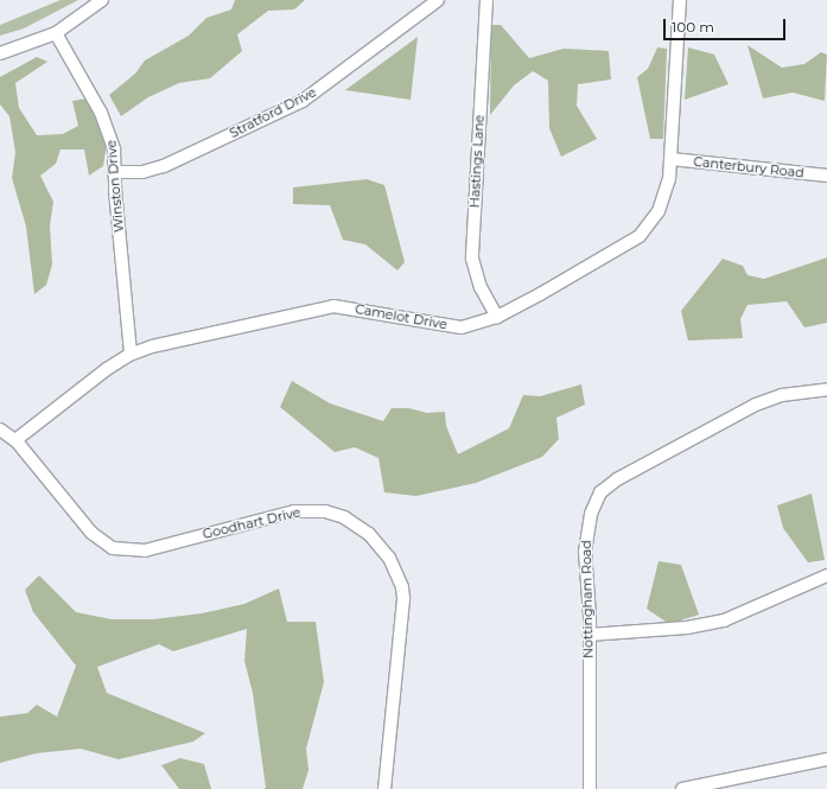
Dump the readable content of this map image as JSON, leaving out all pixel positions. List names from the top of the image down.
{
  "streets": {
    "street": [
      "Stratford Drive",
      "Hastings Lane",
      "Canterbury Road",
      "Winston Drive",
      "Camelot Drive",
      "Goodhart Drive",
      "Nottingham Road"
    ]
  },
  "crossings": [
    ["Stratford Drive", "Winston Drive"],
    ["Hastings Lane", "Camelot Drive"],
    ["Canterbury Road", "Camelot Drive"],
    ["Winston Drive", "Camelot Drive"],
    ["Camelot Drive", "Goodhart Drive"]
  ],
  "scale_bar": "100 m"
}
